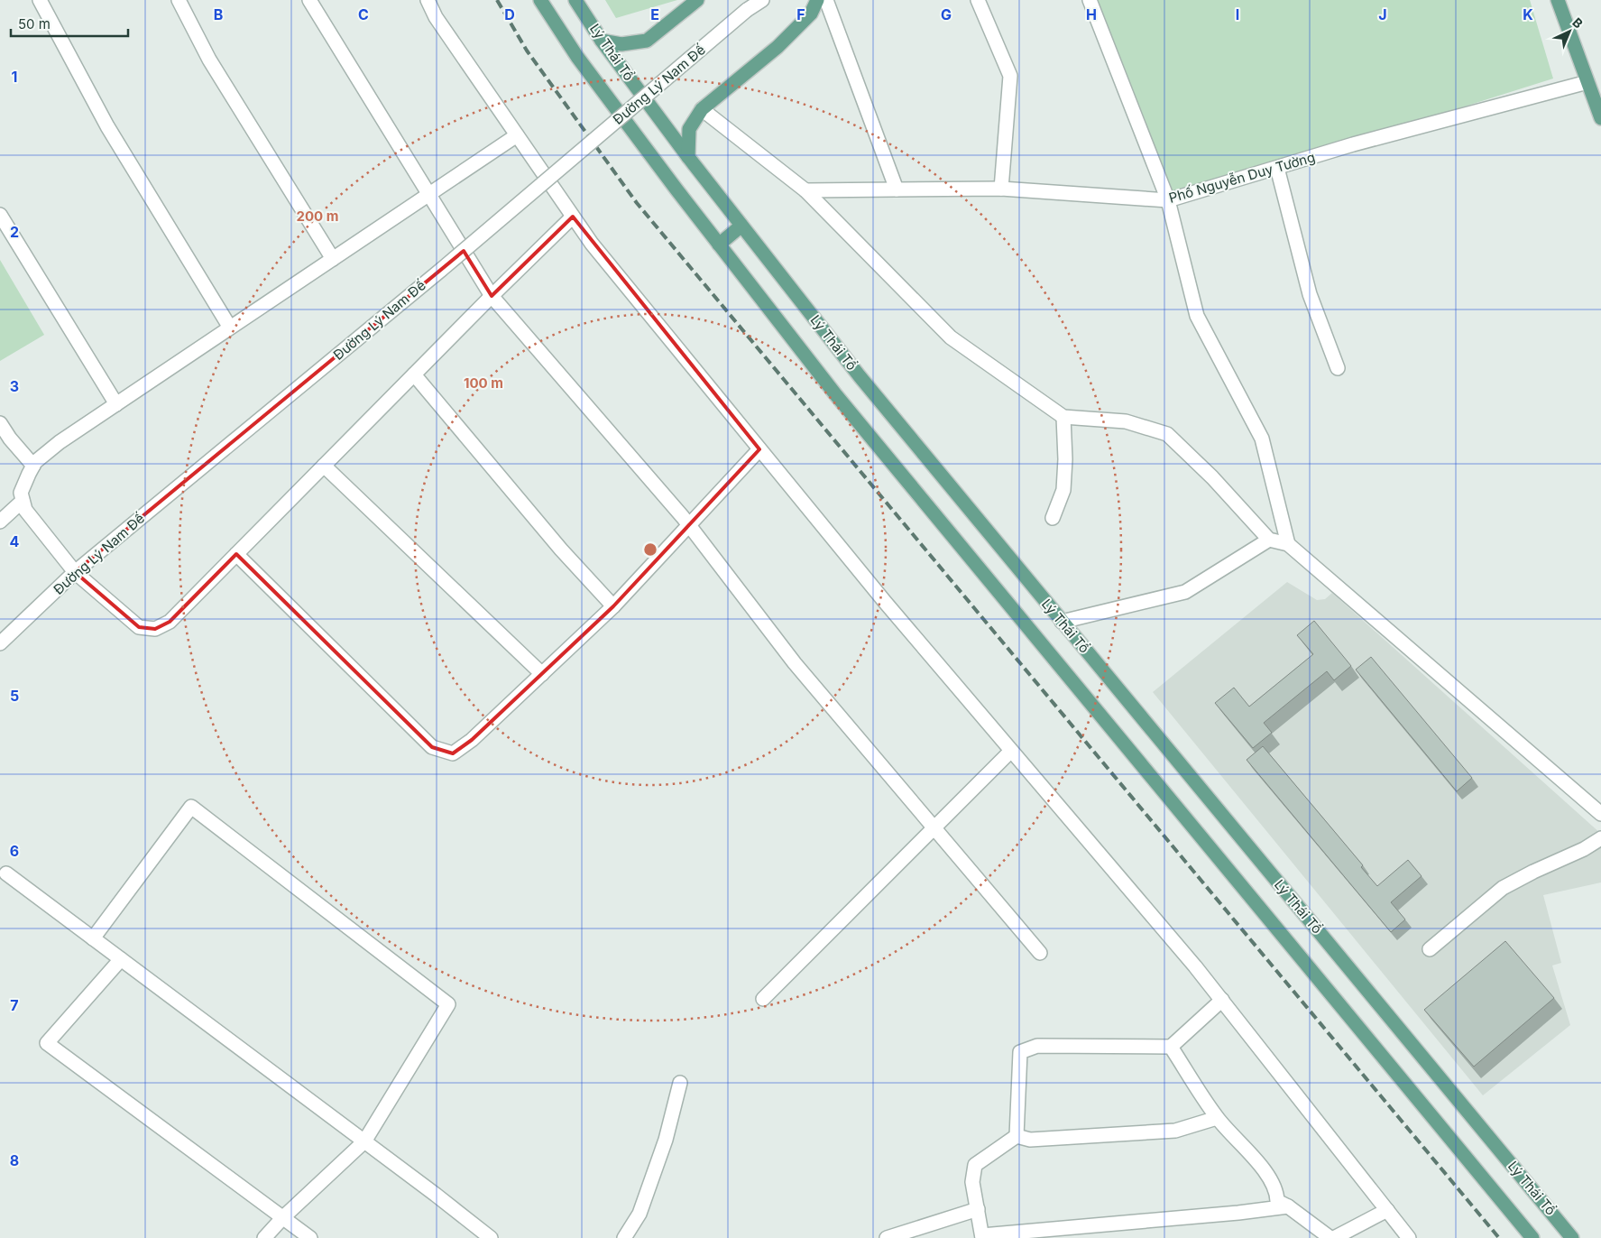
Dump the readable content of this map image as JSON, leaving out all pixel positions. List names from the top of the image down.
{
  "streets": {
    "main road": ["Lý Thái Tổ"],
    "street": ["Đường Lý Nam Đế", "Phố Nguyễn Duy Tường"]
  },
  "scale_bar": "50 m",
  "north": "top right",
  "grid": {
    "columns": [
      "B",
      "C",
      "D",
      "E",
      "F",
      "G",
      "H",
      "I",
      "J",
      "K"
    ],
    "rows": [
      "1",
      "2",
      "3",
      "4",
      "5",
      "6",
      "7",
      "8"
    ]
  },
  "rings": ["200 m", "100 m"]
}
